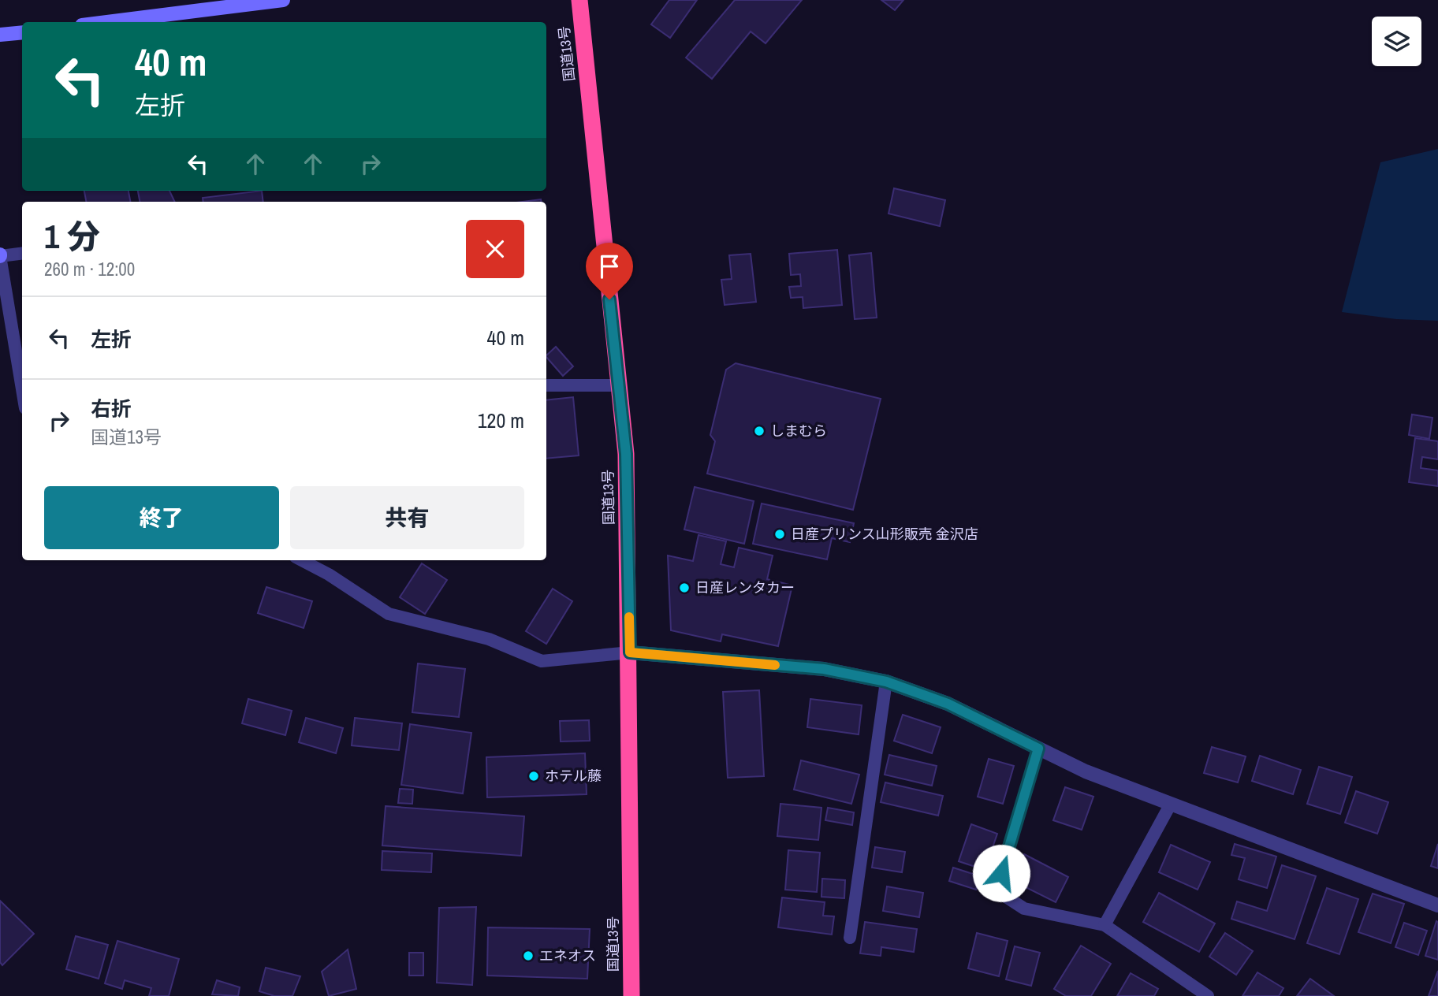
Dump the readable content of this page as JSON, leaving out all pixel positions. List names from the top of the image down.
{
  "streets": {
    "highway": ["国道13号"]
  },
  "places": [
    "しまむら",
    "日産プリンス山形販売 金沢店",
    "日産レンタカー",
    "ホテル藤",
    "エネオス"
  ],
  "page": {
    "turn": ["40 m", "左折"],
    "heading": ["1 分", "260 m · 12:00"],
    "list": [
      {
        "name": "左折",
        "value": "40 m"
      },
      {
        "name": "右折",
        "note": "国道13号",
        "value": "120 m"
      }
    ],
    "buttons": ["終了", "共有"]
  }
}
